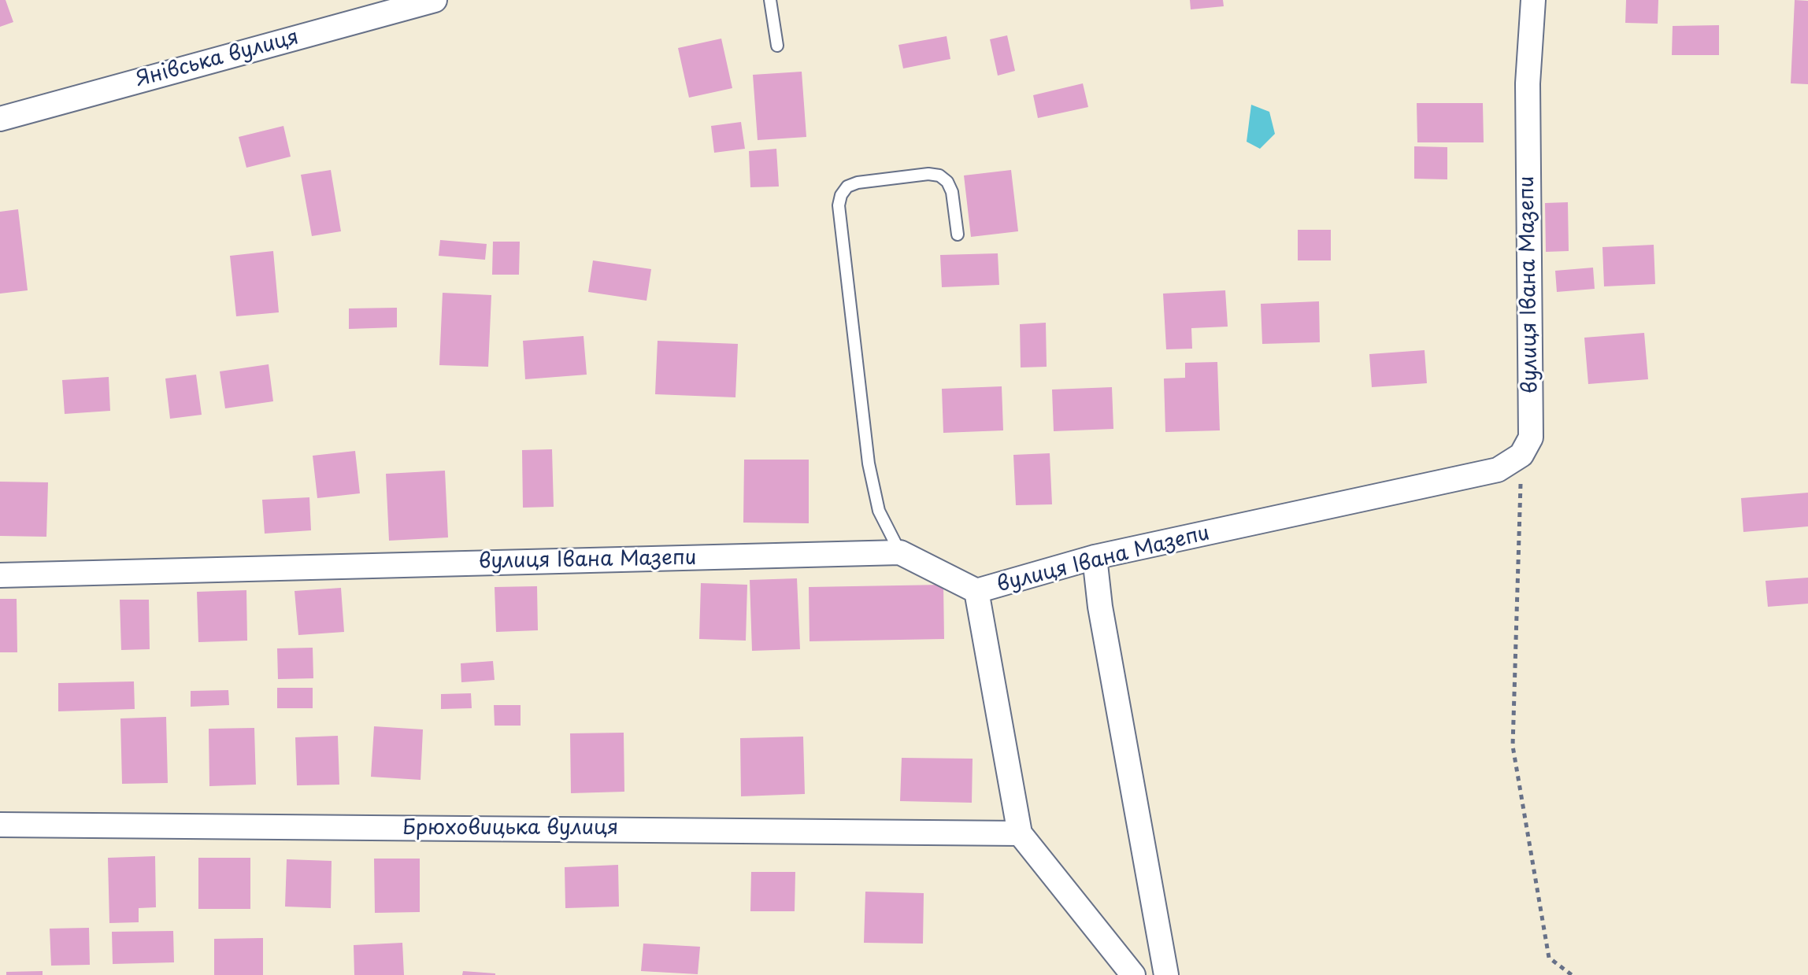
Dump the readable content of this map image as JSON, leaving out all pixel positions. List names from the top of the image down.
{
  "streets": {
    "street": ["Янівська вулиця", "вулиця Івана Мазепи", "Брюховицька вулиця"]
  }
}
